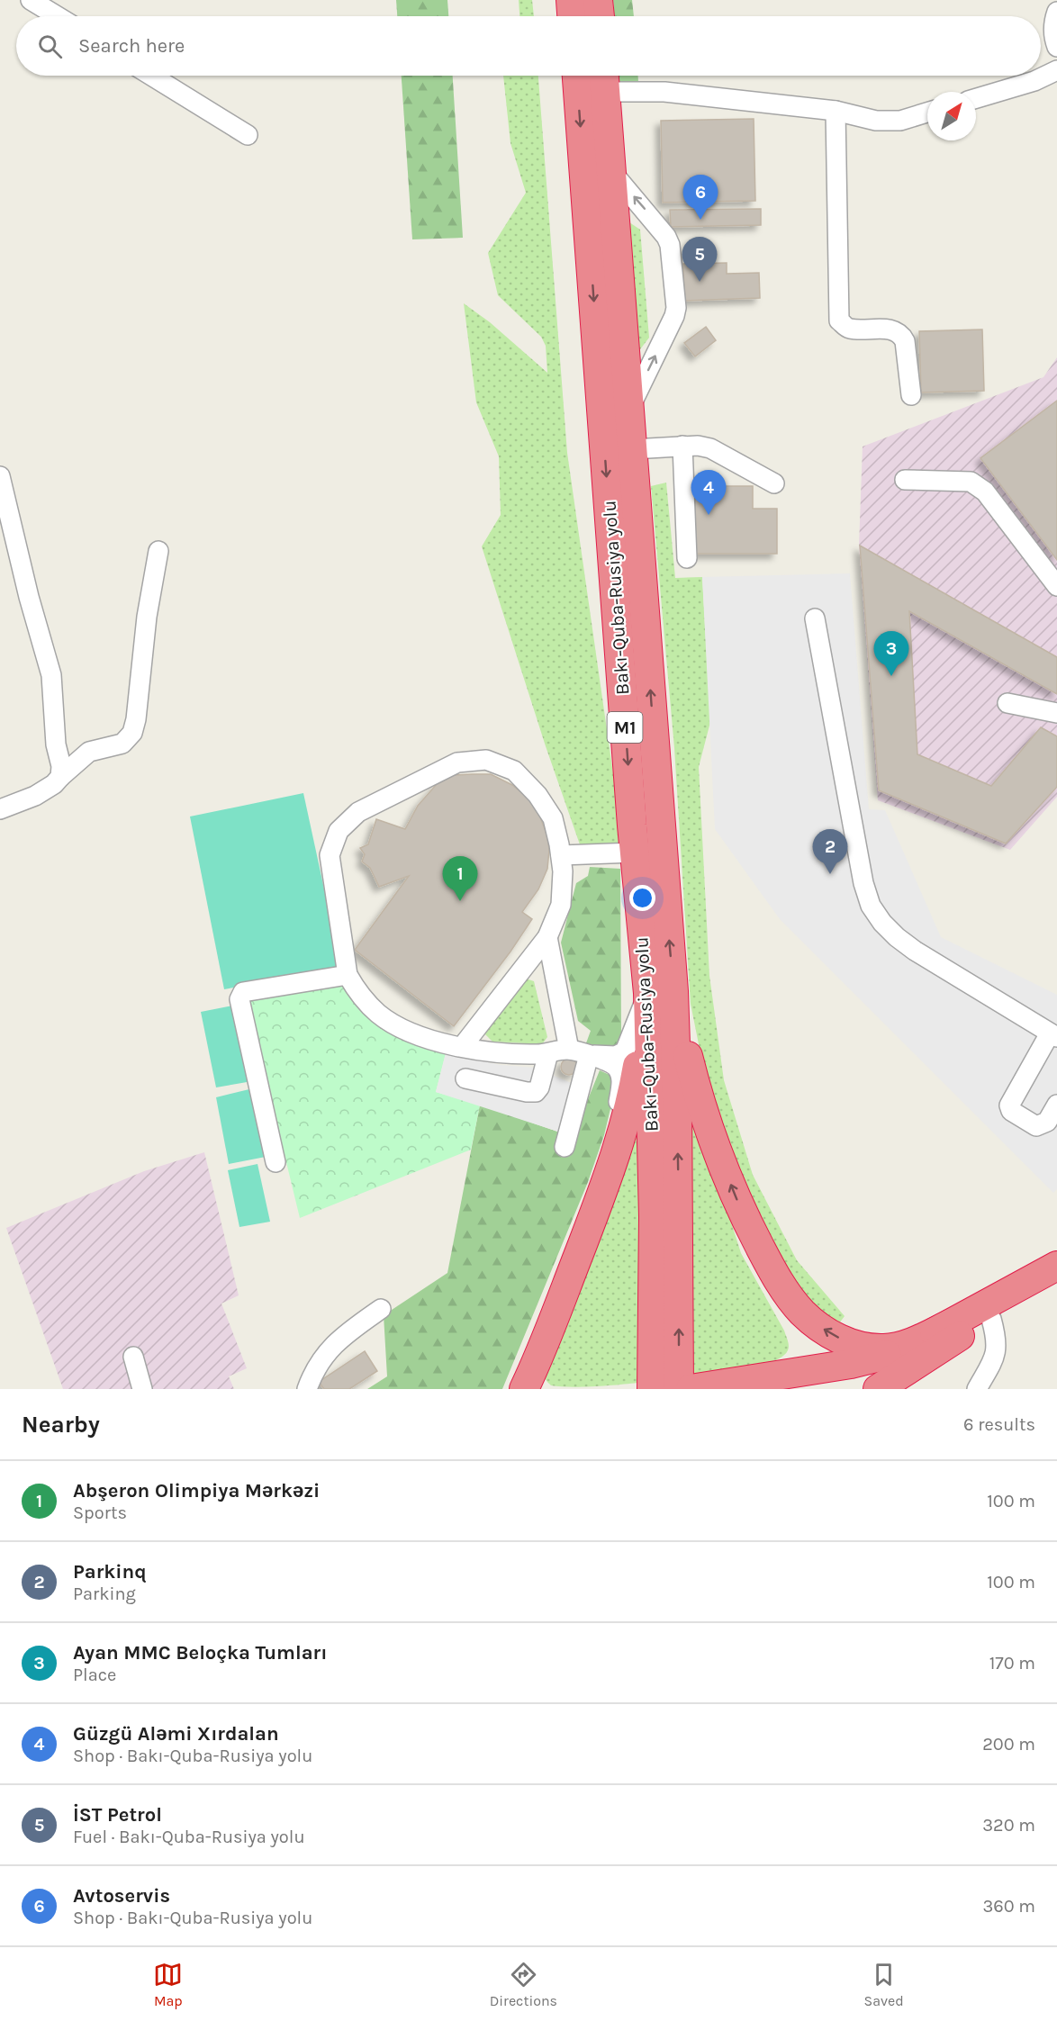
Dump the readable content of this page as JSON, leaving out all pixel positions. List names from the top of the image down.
{
  "streets": {
    "highway": ["Bakı-Quba-Rusiya yolu", "M1"]
  },
  "north": "top right",
  "page": {
    "search": "Search here",
    "pins": [
      "6",
      "5",
      "4",
      "3",
      "2",
      "1"
    ],
    "heading": ["Nearby", "6 results"],
    "list": [
      {
        "mark": "1",
        "name": "Abşeron Olimpiya Mərkəzi",
        "note": "Sports",
        "value": "100 m"
      },
      {
        "mark": "2",
        "name": "Parkinq",
        "note": "Parking",
        "value": "100 m"
      },
      {
        "mark": "3",
        "name": "Ayan MMC Beloçka Tumları",
        "note": "Place",
        "value": "170 m"
      },
      {
        "mark": "4",
        "name": "Güzgü Aləmi Xırdalan",
        "note": "Shop · Bakı-Quba-Rusiya yolu",
        "value": "200 m"
      },
      {
        "mark": "5",
        "name": "İST Petrol",
        "note": "Fuel · Bakı-Quba-Rusiya yolu",
        "value": "320 m"
      },
      {
        "mark": "6",
        "name": "Avtoservis",
        "note": "Shop · Bakı-Quba-Rusiya yolu",
        "value": "360 m"
      }
    ],
    "nav": ["Map", "Directions", "Saved"]
  }
}
